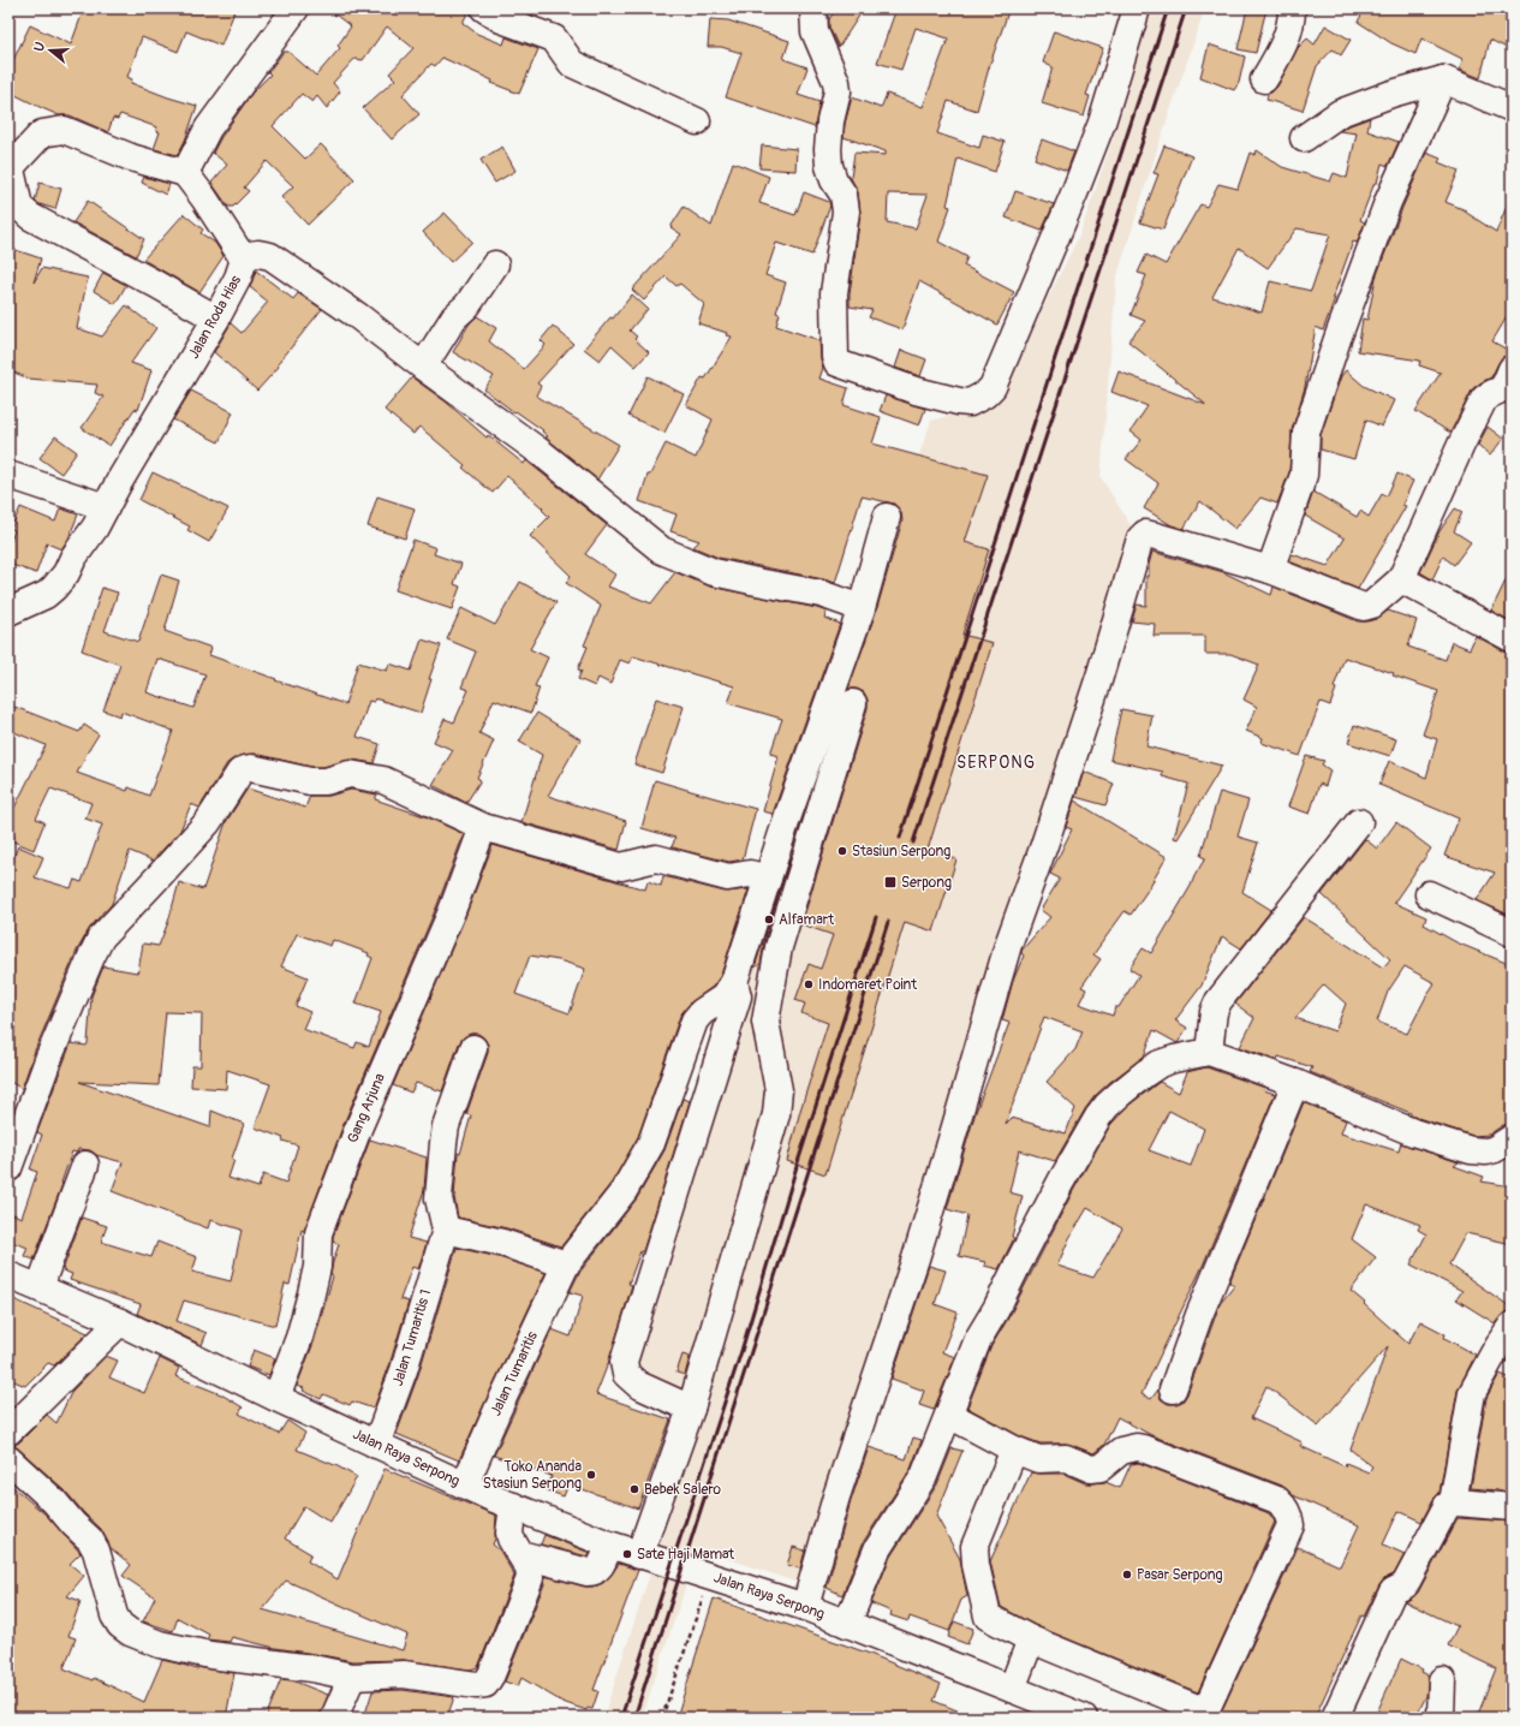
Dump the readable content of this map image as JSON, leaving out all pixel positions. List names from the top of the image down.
{
  "streets": {
    "street": [
      "Jalan Roda Hias",
      "Gang Arjuna",
      "Jalan Tumaritis 1",
      "Jalan Tumaritis",
      "Jalan Raya Serpong"
    ]
  },
  "crossings": [
    ["Gang Arjuna", "Jalan Raya Serpong"],
    ["Jalan Tumaritis 1", "Jalan Raya Serpong"],
    ["Jalan Tumaritis", "Jalan Raya Serpong"]
  ],
  "districts": ["SERPONG"],
  "places": {
    "other": [
      "Stasiun Serpong",
      "Alfamart",
      "Indomaret Point",
      "Toko Ananda Stasiun Serpong",
      "Bebek Salero",
      "Sate Haji Mamat",
      "Pasar Serpong"
    ],
    "transit": ["Serpong"]
  },
  "north": "left"
}
